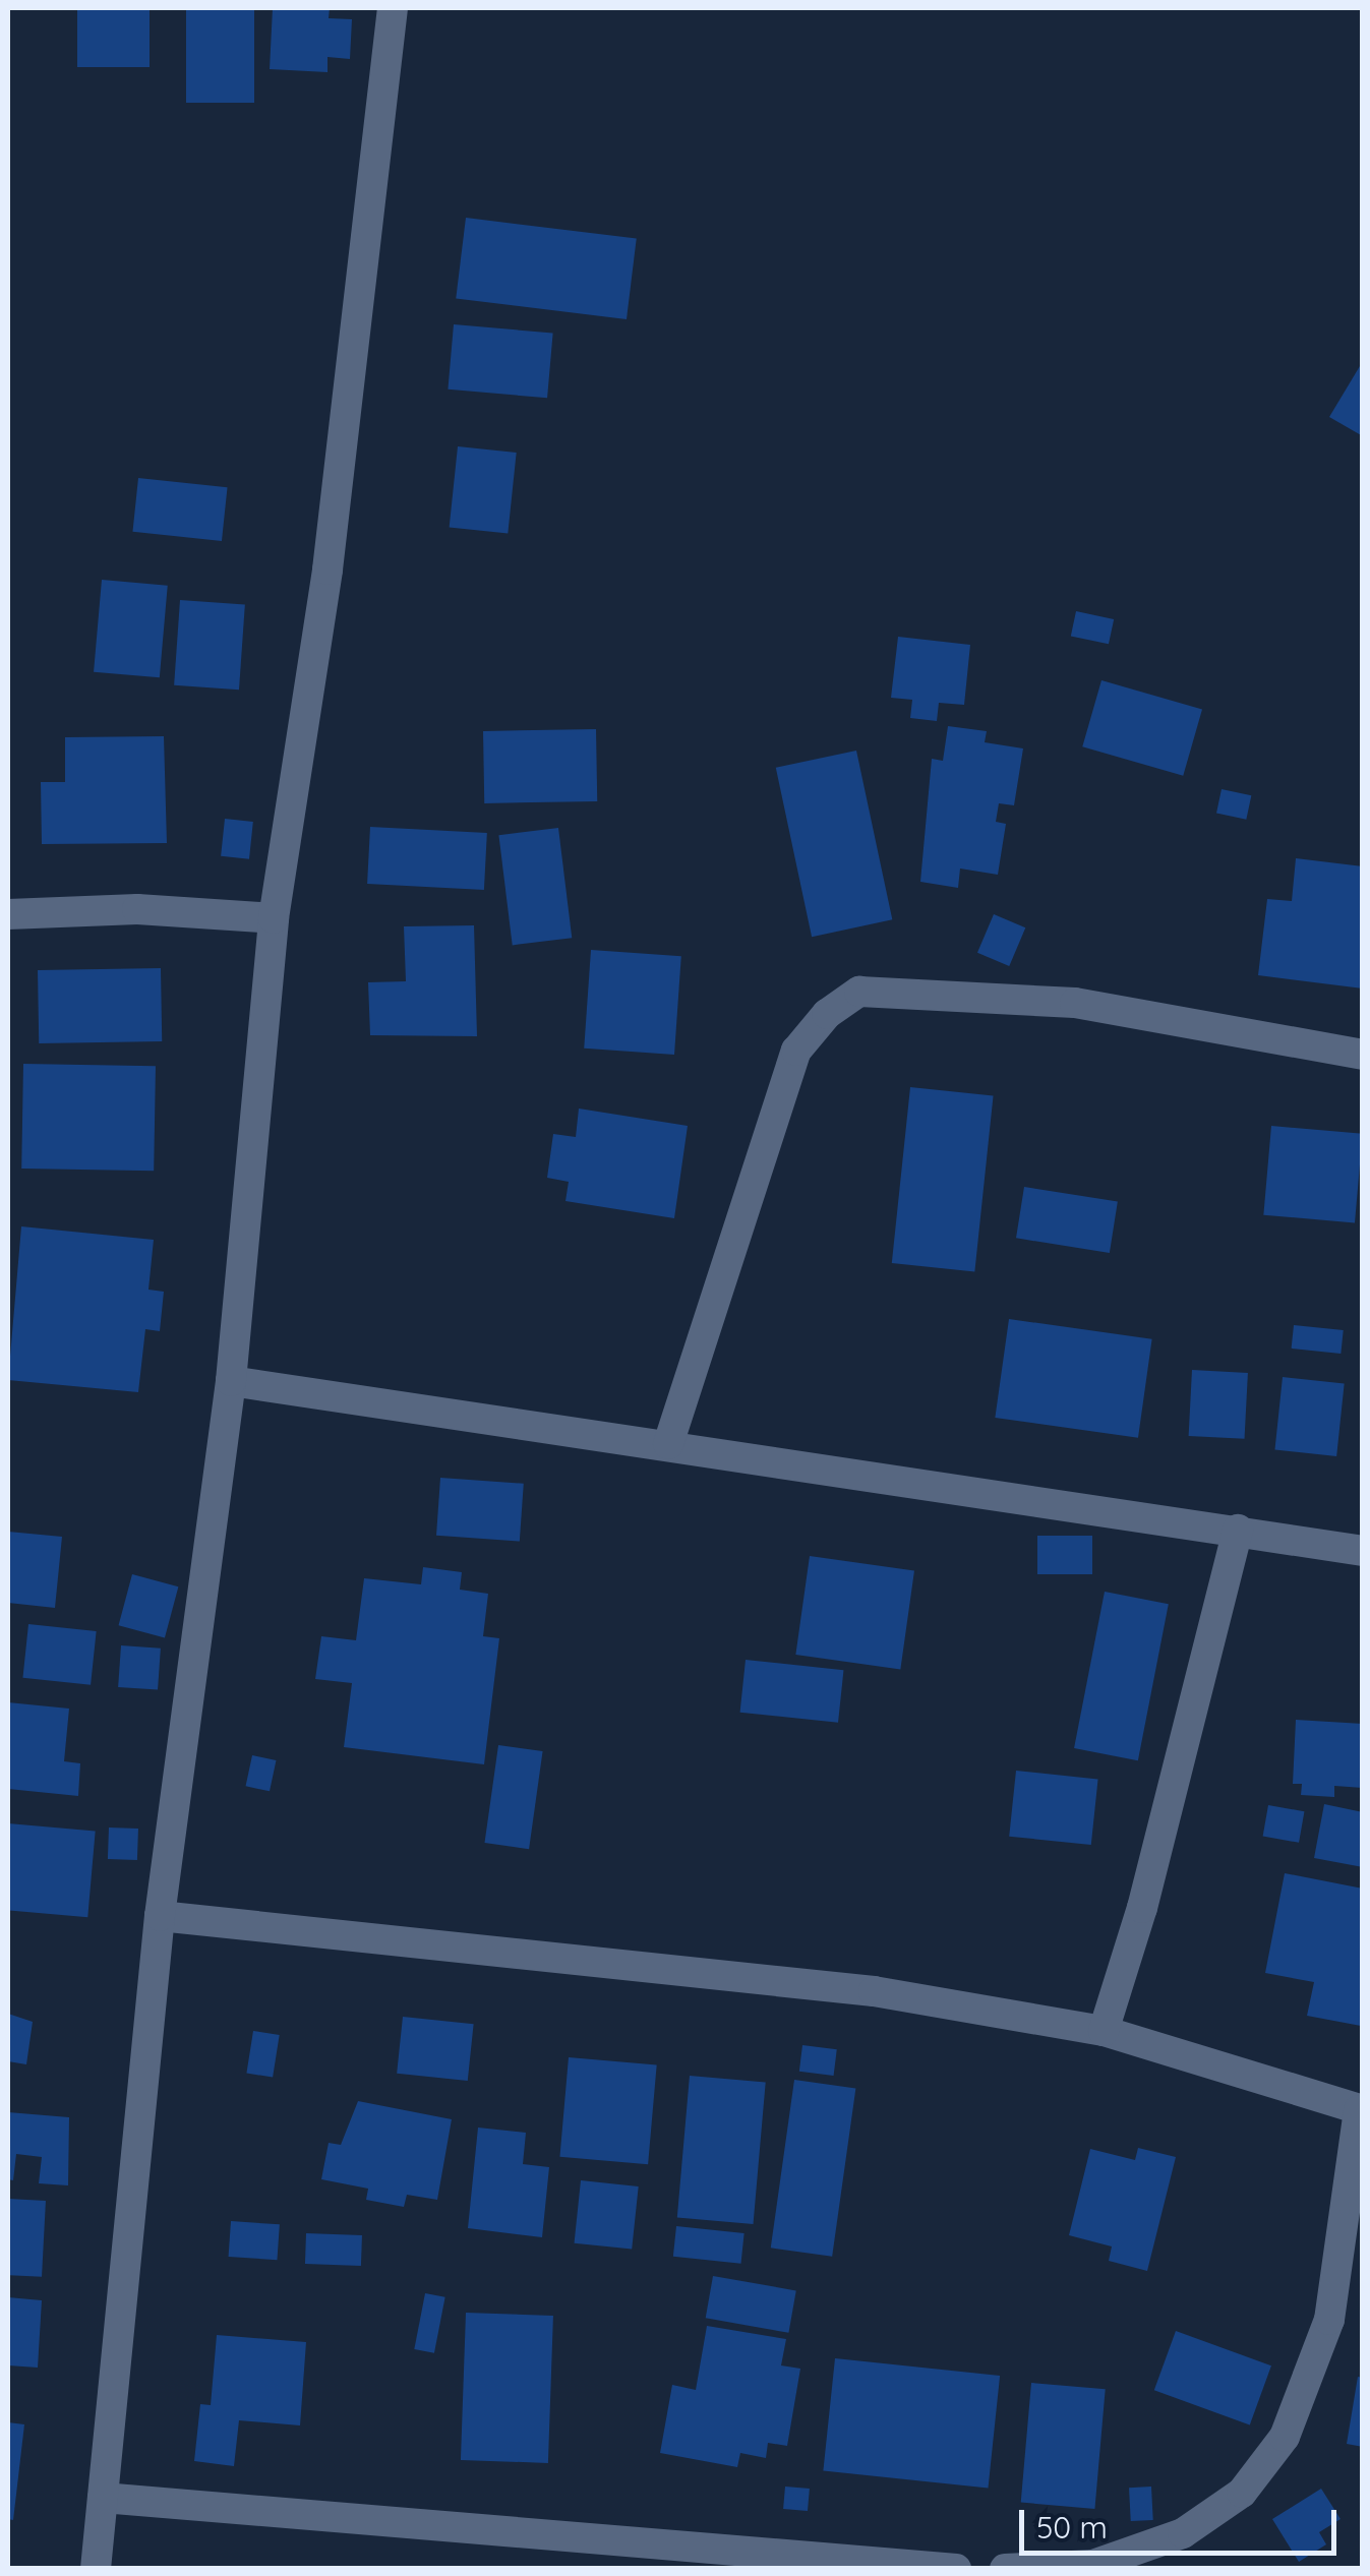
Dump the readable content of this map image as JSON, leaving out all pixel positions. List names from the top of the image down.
{
  "scale_bar": "50 m"
}
